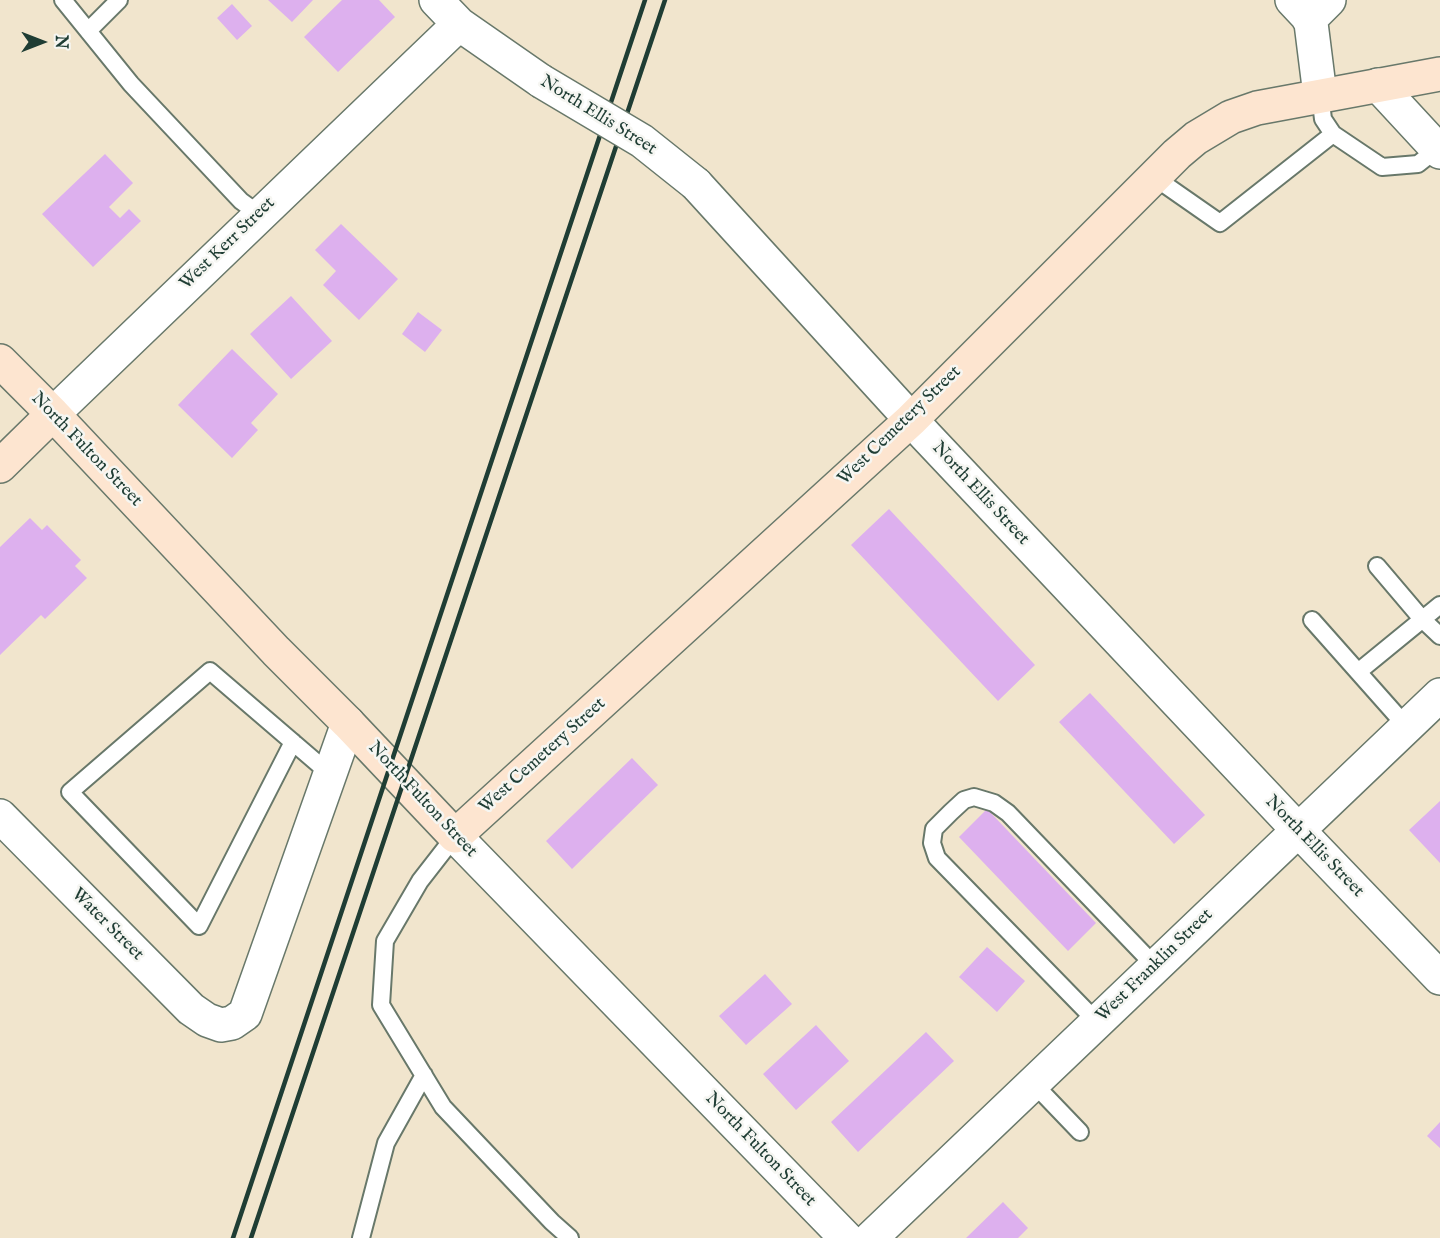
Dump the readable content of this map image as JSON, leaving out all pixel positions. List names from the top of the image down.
{
  "streets": {
    "street": [
      "North Ellis Street",
      "West Kerr Street",
      "West Cemetery Street",
      "North Fulton Street",
      "Water Street",
      "West Franklin Street"
    ]
  },
  "crossings": [
    ["North Ellis Street", "West Kerr Street"],
    ["North Ellis Street", "West Cemetery Street"],
    ["North Ellis Street", "West Franklin Street"],
    ["West Kerr Street", "North Fulton Street"],
    ["West Cemetery Street", "North Fulton Street"]
  ],
  "north": "right"
}
